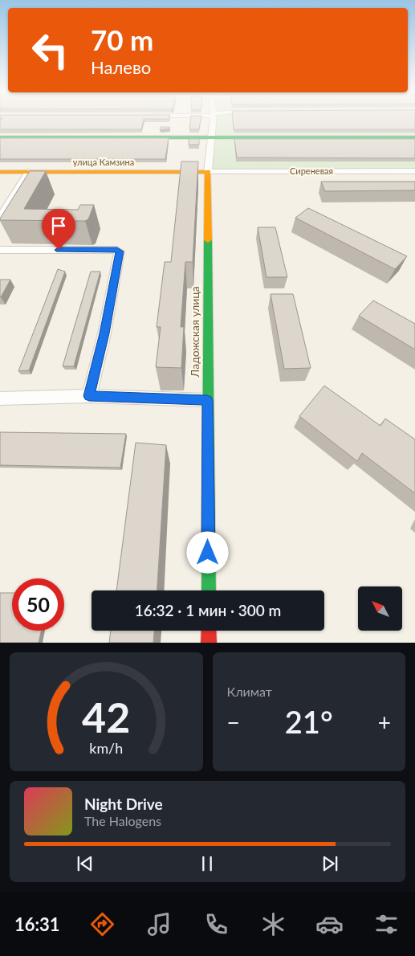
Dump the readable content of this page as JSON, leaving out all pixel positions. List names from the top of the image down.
{
  "streets": {
    "main road": ["улица Камзина", "Ладожская улица"],
    "street": ["Сиреневая"]
  },
  "crossings": [
    ["улица Камзина", "Сиреневая"],
    ["улица Камзина", "Ладожская улица"],
    ["Сиреневая", "Ладожская улица"]
  ],
  "north": "top left",
  "page": {
    "turn": ["70 m", "Налево"],
    "limit": "50",
    "trip": "16:32 · 1 мин · 300 m",
    "tile": "Климат",
    "heat": ["−", "21°", "+"],
    "song": ["Night Drive", "The Halogens"],
    "tabs": "16:31",
    "gauge": ["42", "km/h"]
  }
}
